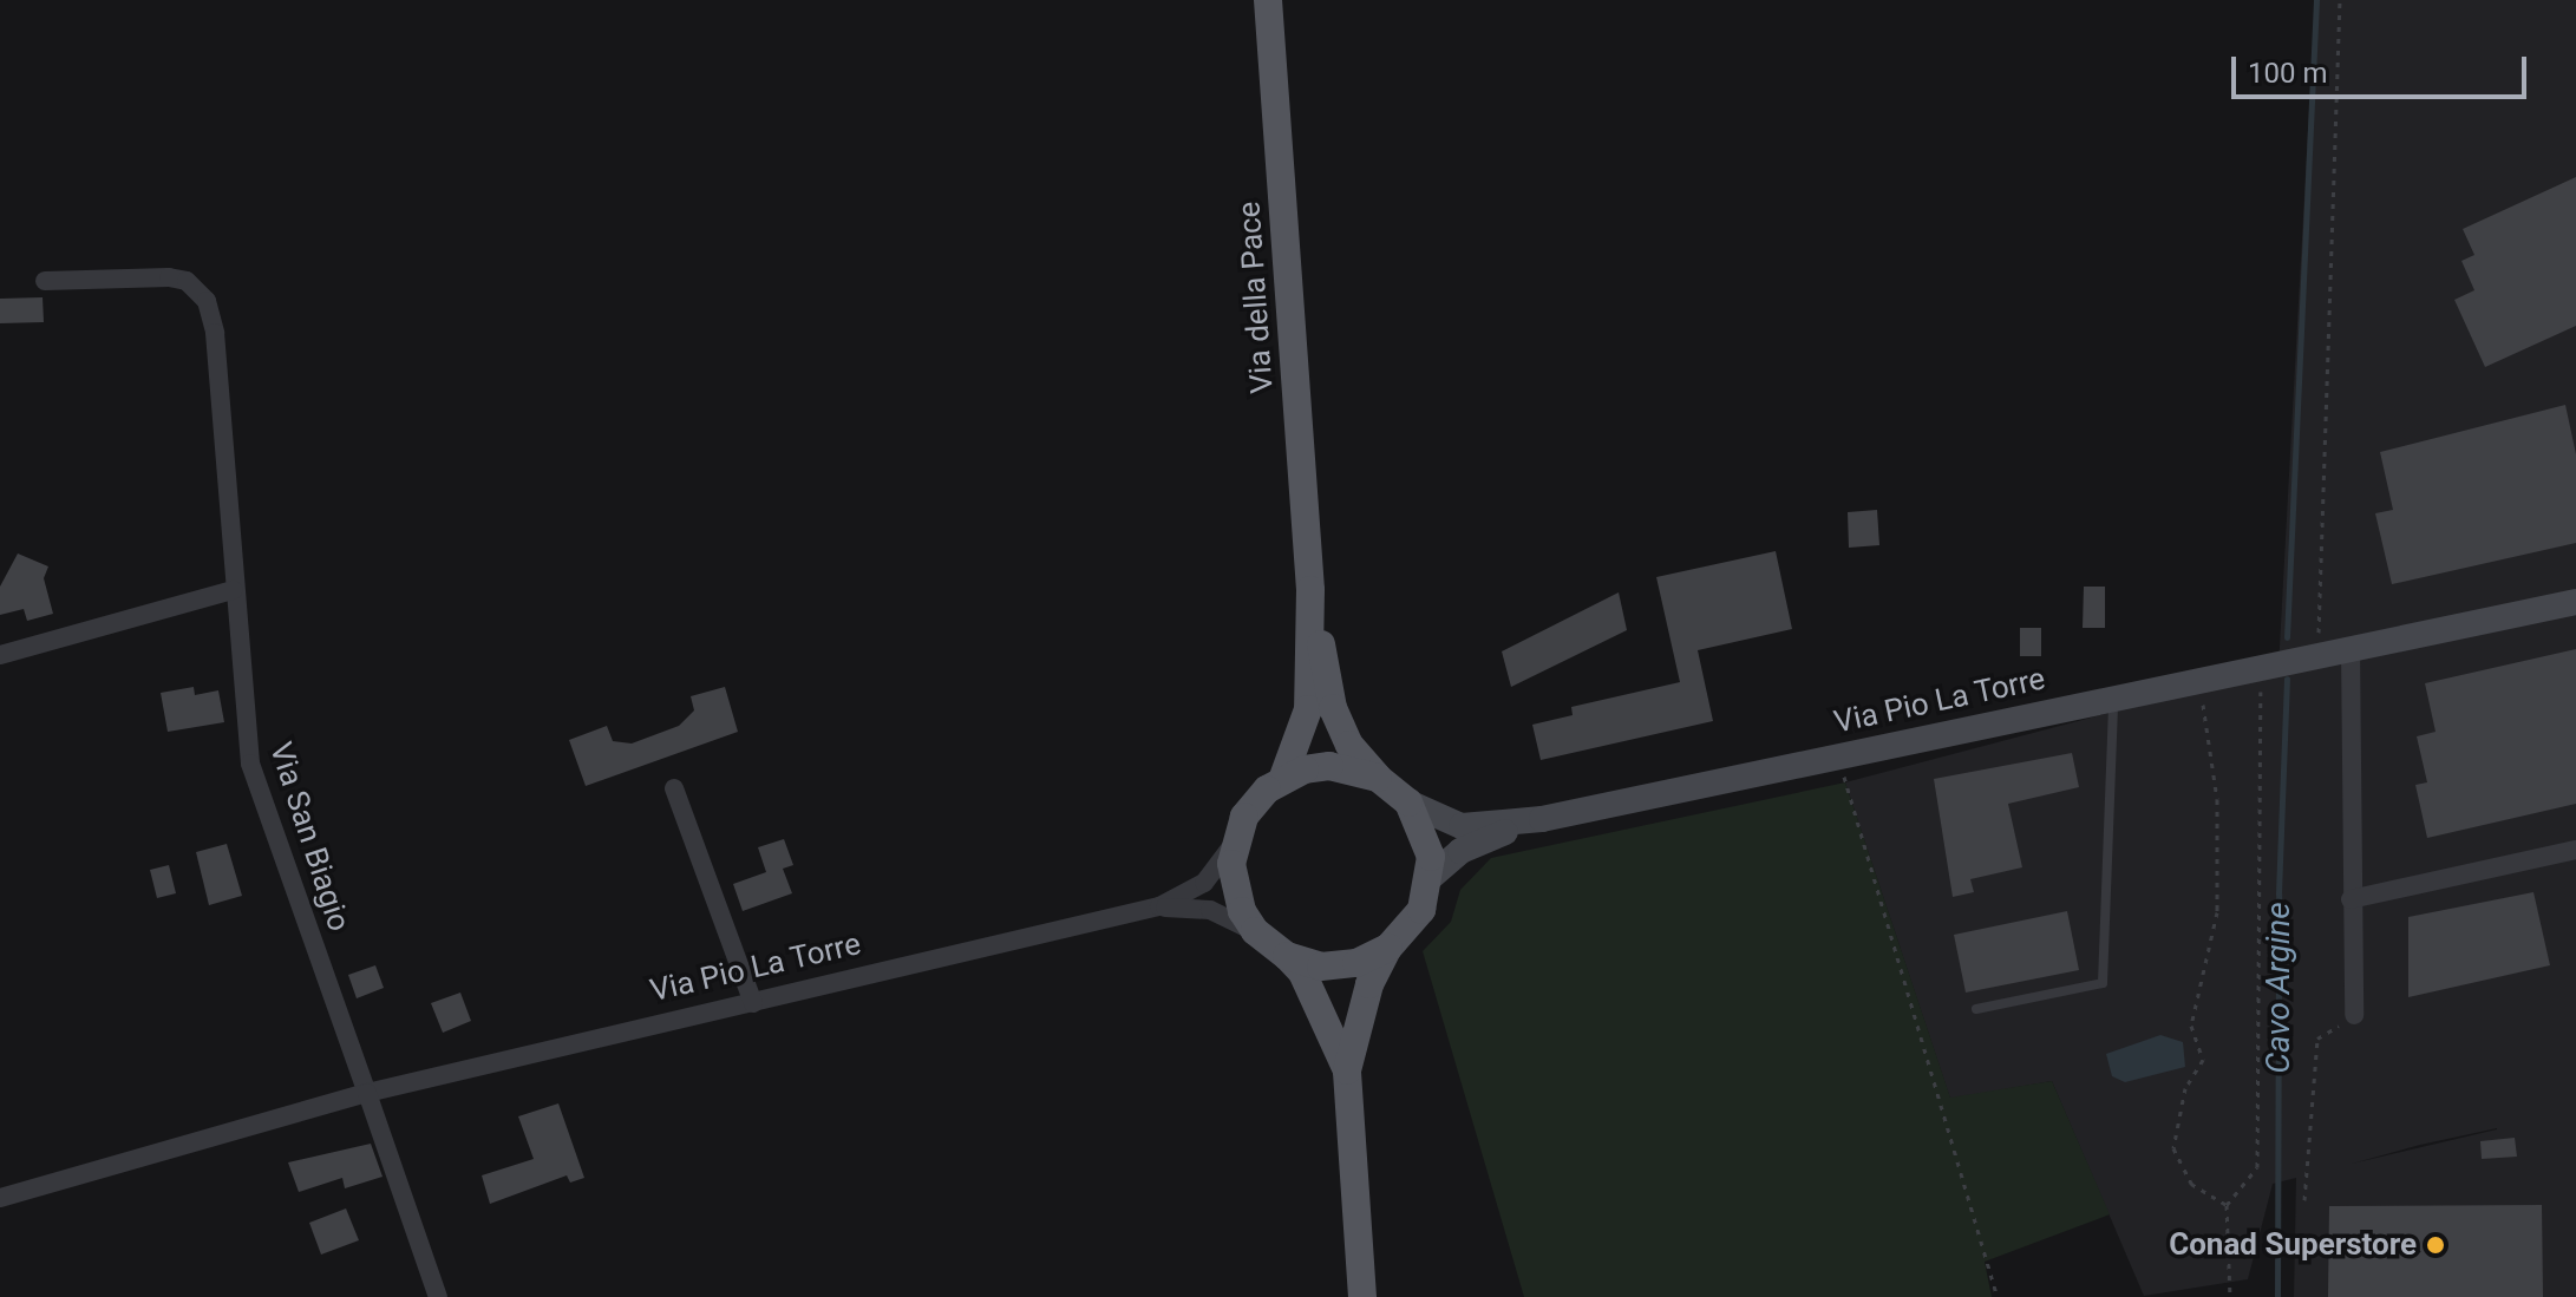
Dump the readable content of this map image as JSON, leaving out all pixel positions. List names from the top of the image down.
{
  "streets": {
    "main road": ["Via della Pace"],
    "street": ["Via Pio La Torre", "Via San Biagio"]
  },
  "crossings": [
    ["Via della Pace", "Via Pio La Torre"],
    ["Via Pio La Torre", "Via San Biagio"]
  ],
  "water": ["Cavo Argine"],
  "places": ["Conad Superstore"],
  "scale_bar": "100 m"
}
